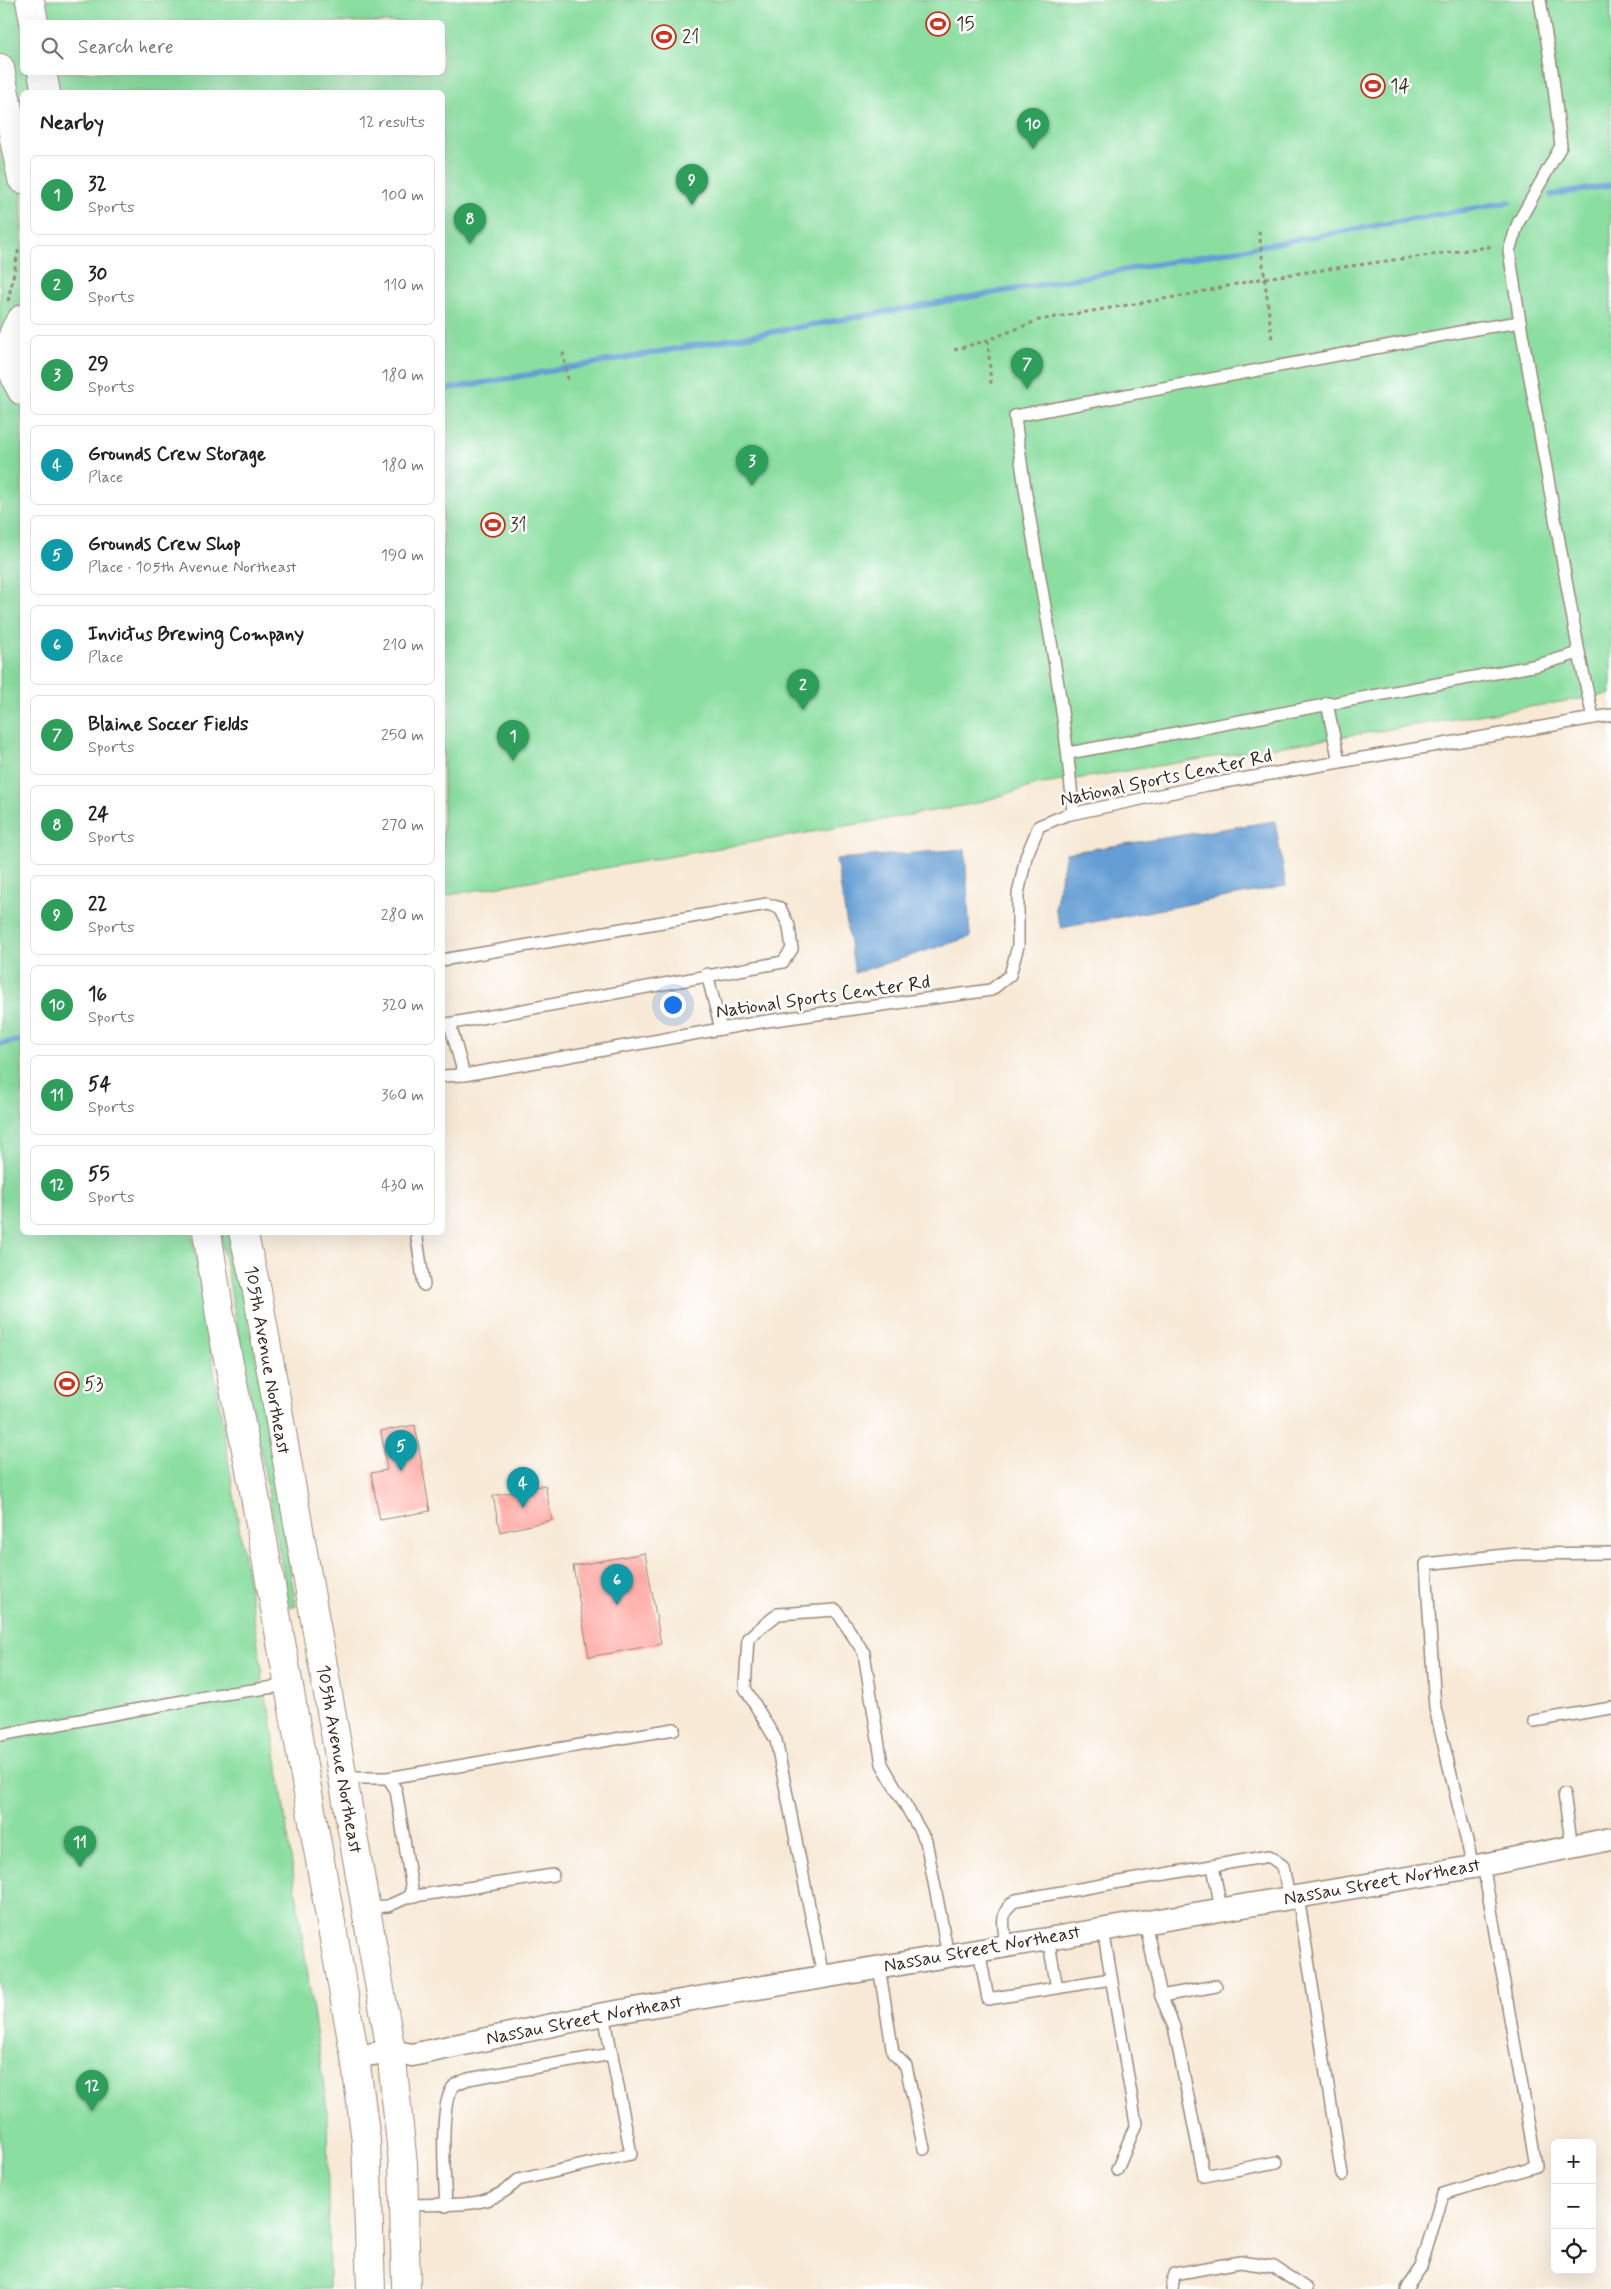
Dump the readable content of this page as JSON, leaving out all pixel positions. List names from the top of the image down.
{
  "streets": {
    "street": ["105th Avenue Northeast", "Nassau Street Northeast"],
    "lane": ["National Sports Center Rd"]
  },
  "crossings": [
    ["105th Avenue Northeast", "Nassau Street Northeast"]
  ],
  "places": {
    "sports": [
      "15",
      "21",
      "14",
      "31",
      "53"
    ]
  },
  "page": {
    "search": "Search here",
    "heading": ["Nearby", "12 results"],
    "pins": [
      "10",
      "9",
      "8",
      "7",
      "3",
      "2",
      "1",
      "5",
      "4",
      "6",
      "11",
      "12"
    ],
    "list": [
      {
        "mark": "1",
        "name": "32",
        "note": "Sports",
        "value": "100 m"
      },
      {
        "mark": "2",
        "name": "30",
        "note": "Sports",
        "value": "110 m"
      },
      {
        "mark": "3",
        "name": "29",
        "note": "Sports",
        "value": "180 m"
      },
      {
        "mark": "4",
        "name": "Grounds Crew Storage",
        "note": "Place",
        "value": "180 m"
      },
      {
        "mark": "5",
        "name": "Grounds Crew Shop",
        "note": "Place · 105th Avenue Northeast",
        "value": "190 m"
      },
      {
        "mark": "6",
        "name": "Invictus Brewing Company",
        "note": "Place",
        "value": "210 m"
      },
      {
        "mark": "7",
        "name": "Blaine Soccer Fields",
        "note": "Sports",
        "value": "250 m"
      },
      {
        "mark": "8",
        "name": "24",
        "note": "Sports",
        "value": "270 m"
      },
      {
        "mark": "9",
        "name": "22",
        "note": "Sports",
        "value": "280 m"
      },
      {
        "mark": "10",
        "name": "16",
        "note": "Sports",
        "value": "320 m"
      },
      {
        "mark": "11",
        "name": "54",
        "note": "Sports",
        "value": "360 m"
      },
      {
        "mark": "12",
        "name": "55",
        "note": "Sports",
        "value": "430 m"
      }
    ],
    "map_buttons": ["+", "−"]
  }
}
